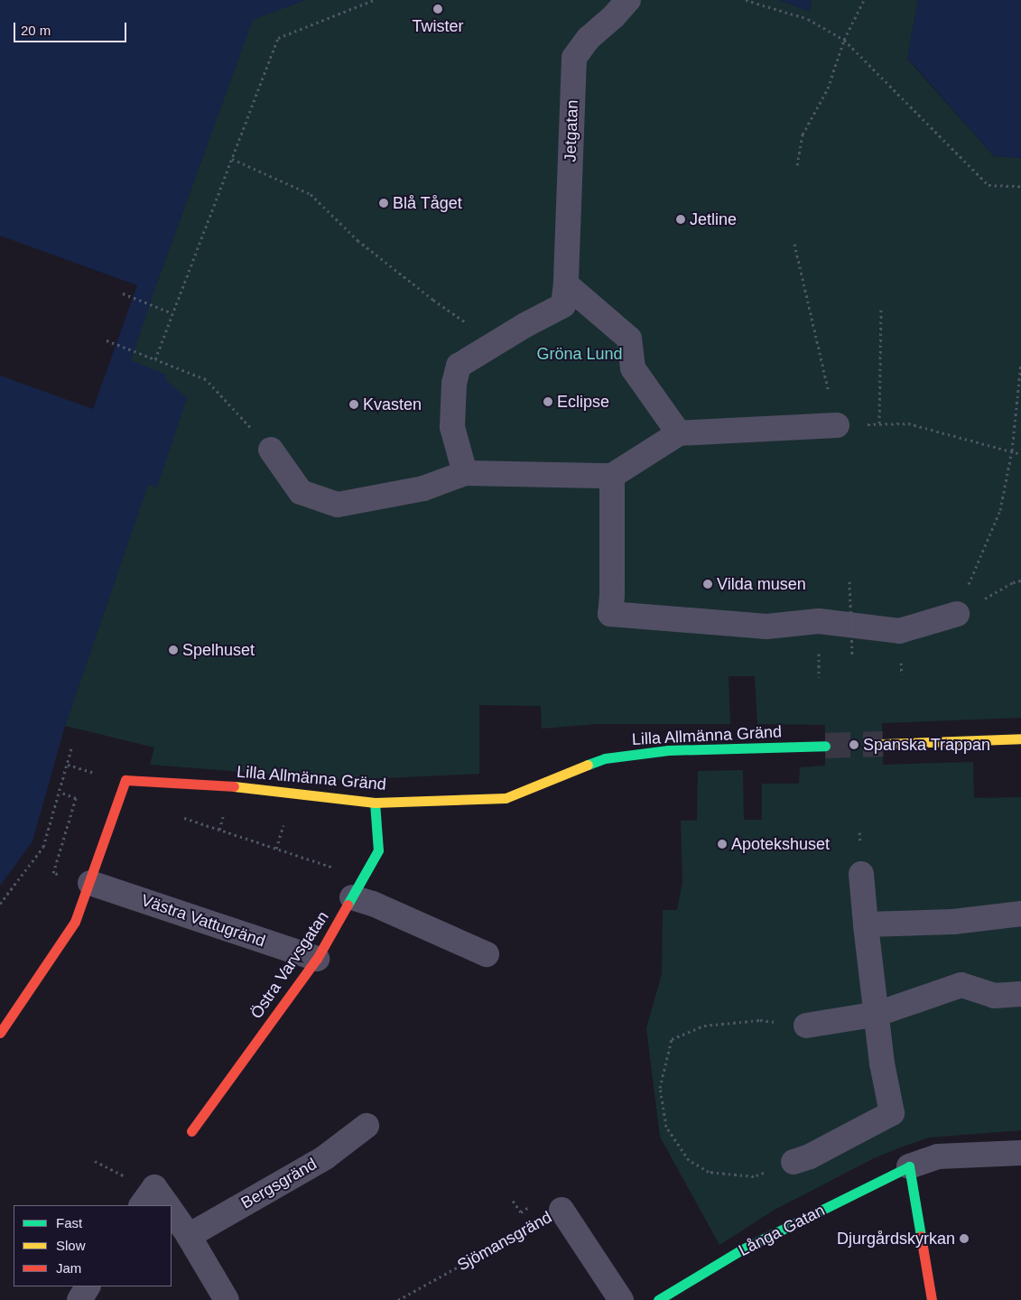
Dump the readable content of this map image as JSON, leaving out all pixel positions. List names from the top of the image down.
{
  "streets": {
    "street": [
      "Jetgatan",
      "Lilla Allmänna Gränd",
      "Västra Vattugränd",
      "Östra Varvsgatan",
      "Bergsgränd",
      "Långa Gatan",
      "Sjömansgränd"
    ]
  },
  "crossings": [
    ["Lilla Allmänna Gränd", "Västra Vattugränd"],
    ["Lilla Allmänna Gränd", "Östra Varvsgatan"],
    ["Västra Vattugränd", "Östra Varvsgatan"]
  ],
  "parks": ["Gröna Lund"],
  "places": [
    "Twister",
    "Blå Tåget",
    "Jetline",
    "Eclipse",
    "Kvasten",
    "Vilda musen",
    "Spelhuset",
    "Spanska Trappan",
    "Apotekshuset",
    "Djurgårdskyrkan"
  ],
  "legend": ["Fast", "Slow", "Jam"],
  "scale_bar": "20 m"
}
